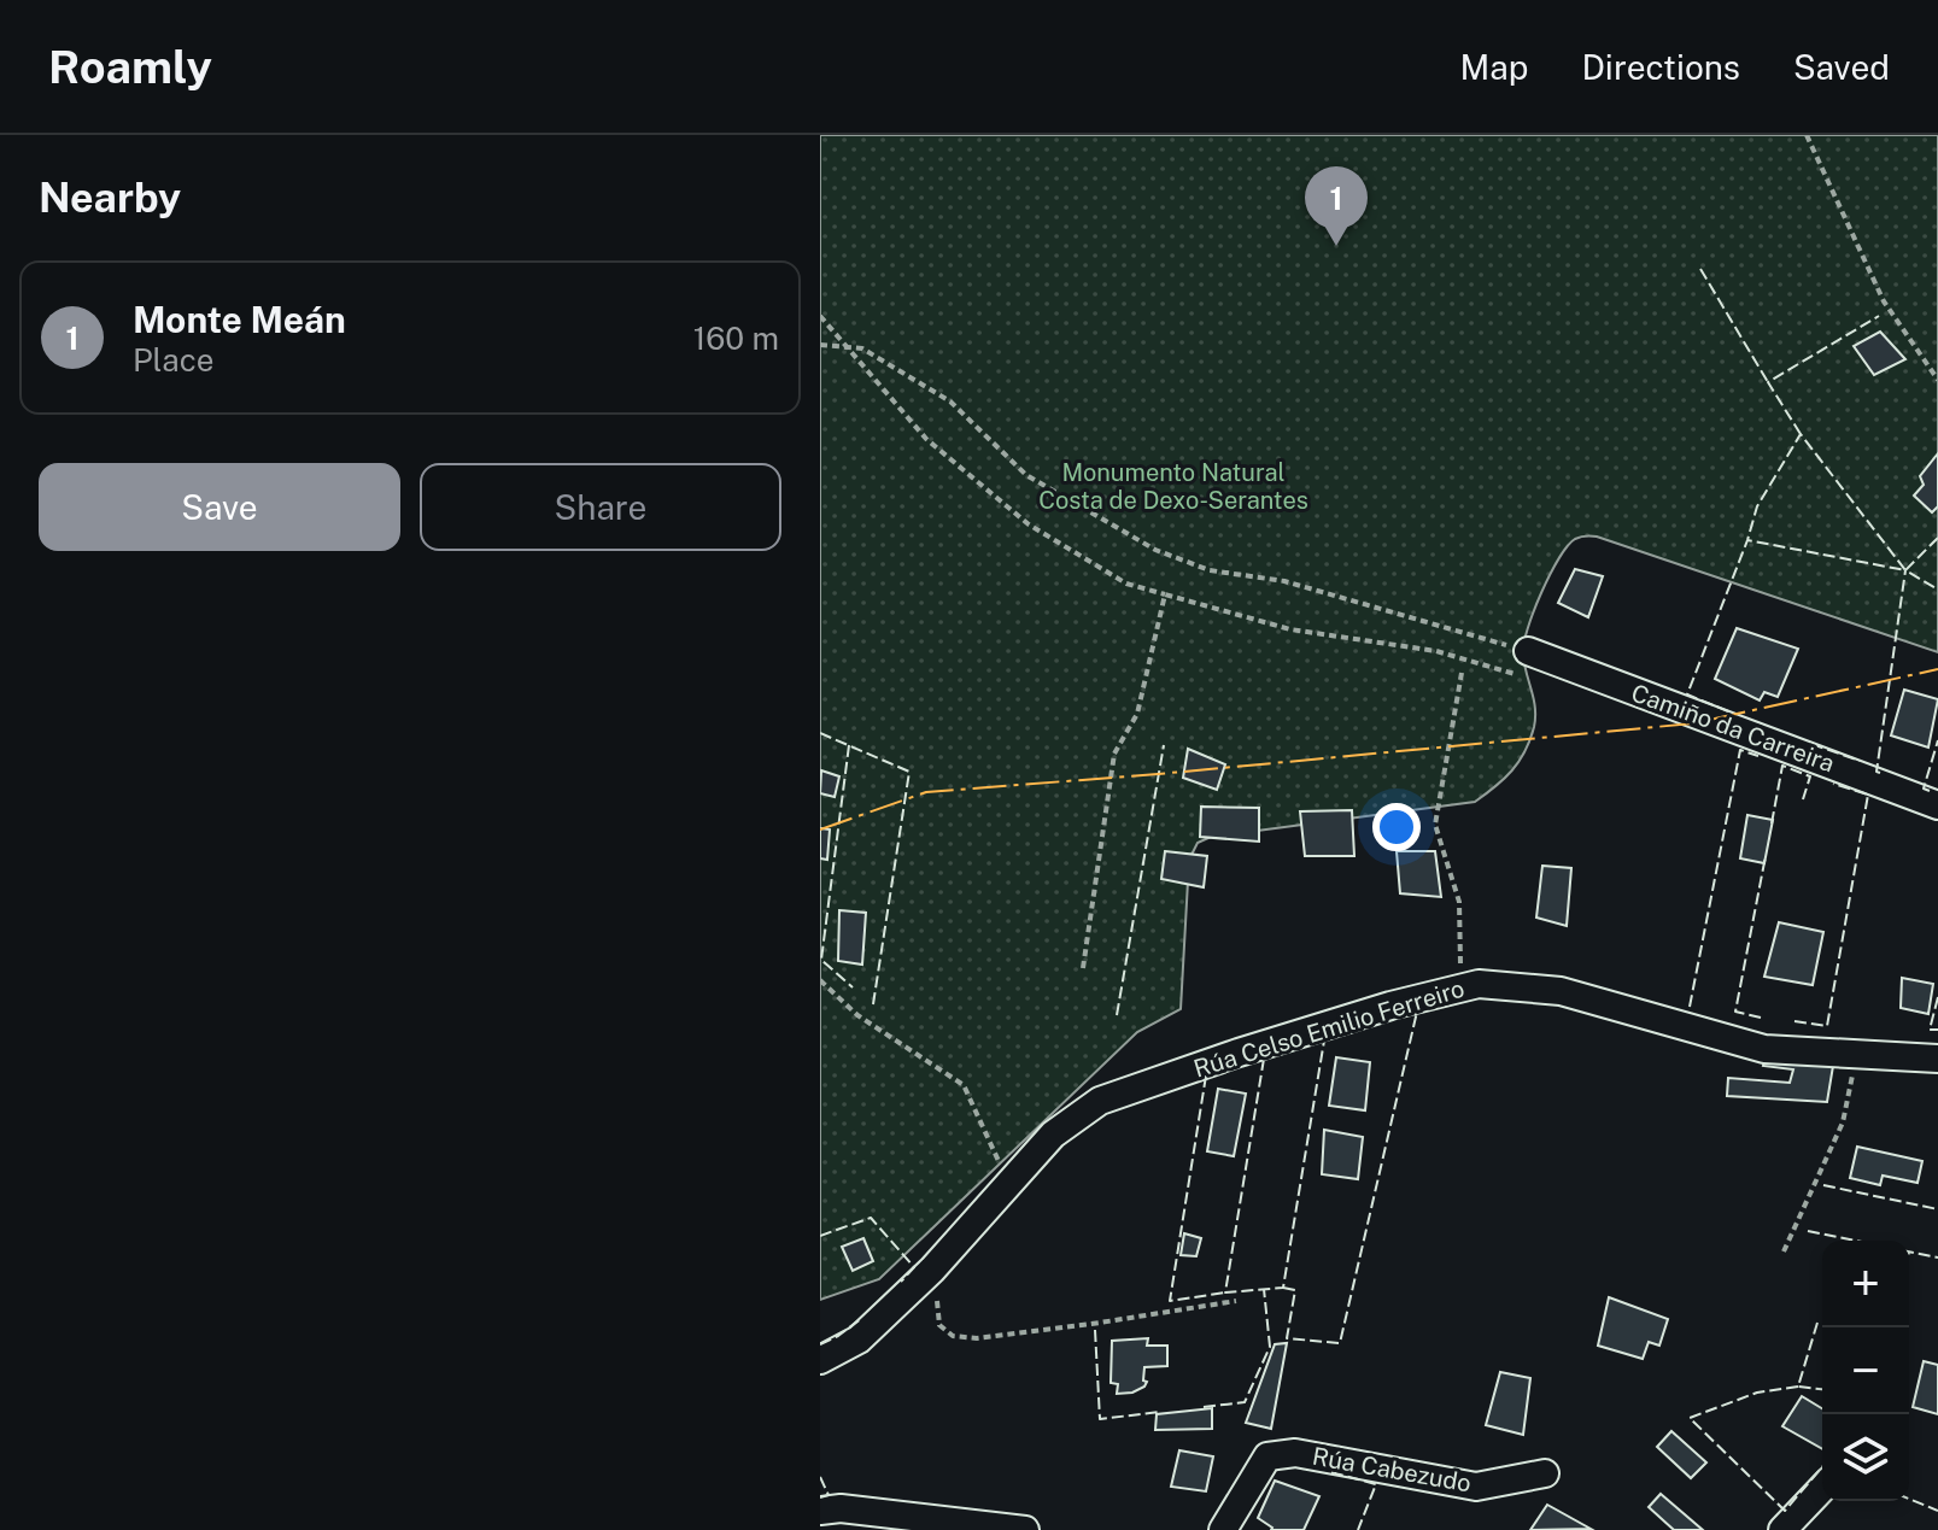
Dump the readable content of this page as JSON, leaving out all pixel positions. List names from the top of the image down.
{
  "streets": {
    "street": ["Camiño da Carreira", "Rúa Celso Emilio Ferreiro", "Rúa Cabezudo"]
  },
  "parks": ["Monumento Natural Costa de Dexo-Serantes"],
  "page": {
    "header": "Roamly",
    "nav": ["Map", "Directions", "Saved"],
    "heading": "Nearby",
    "pins": "1",
    "list": [
      {
        "mark": "1",
        "name": "Monte Meán",
        "note": "Place",
        "value": "160 m"
      }
    ],
    "buttons": ["Save", "Share"],
    "map_buttons": ["+", "−"]
  }
}
